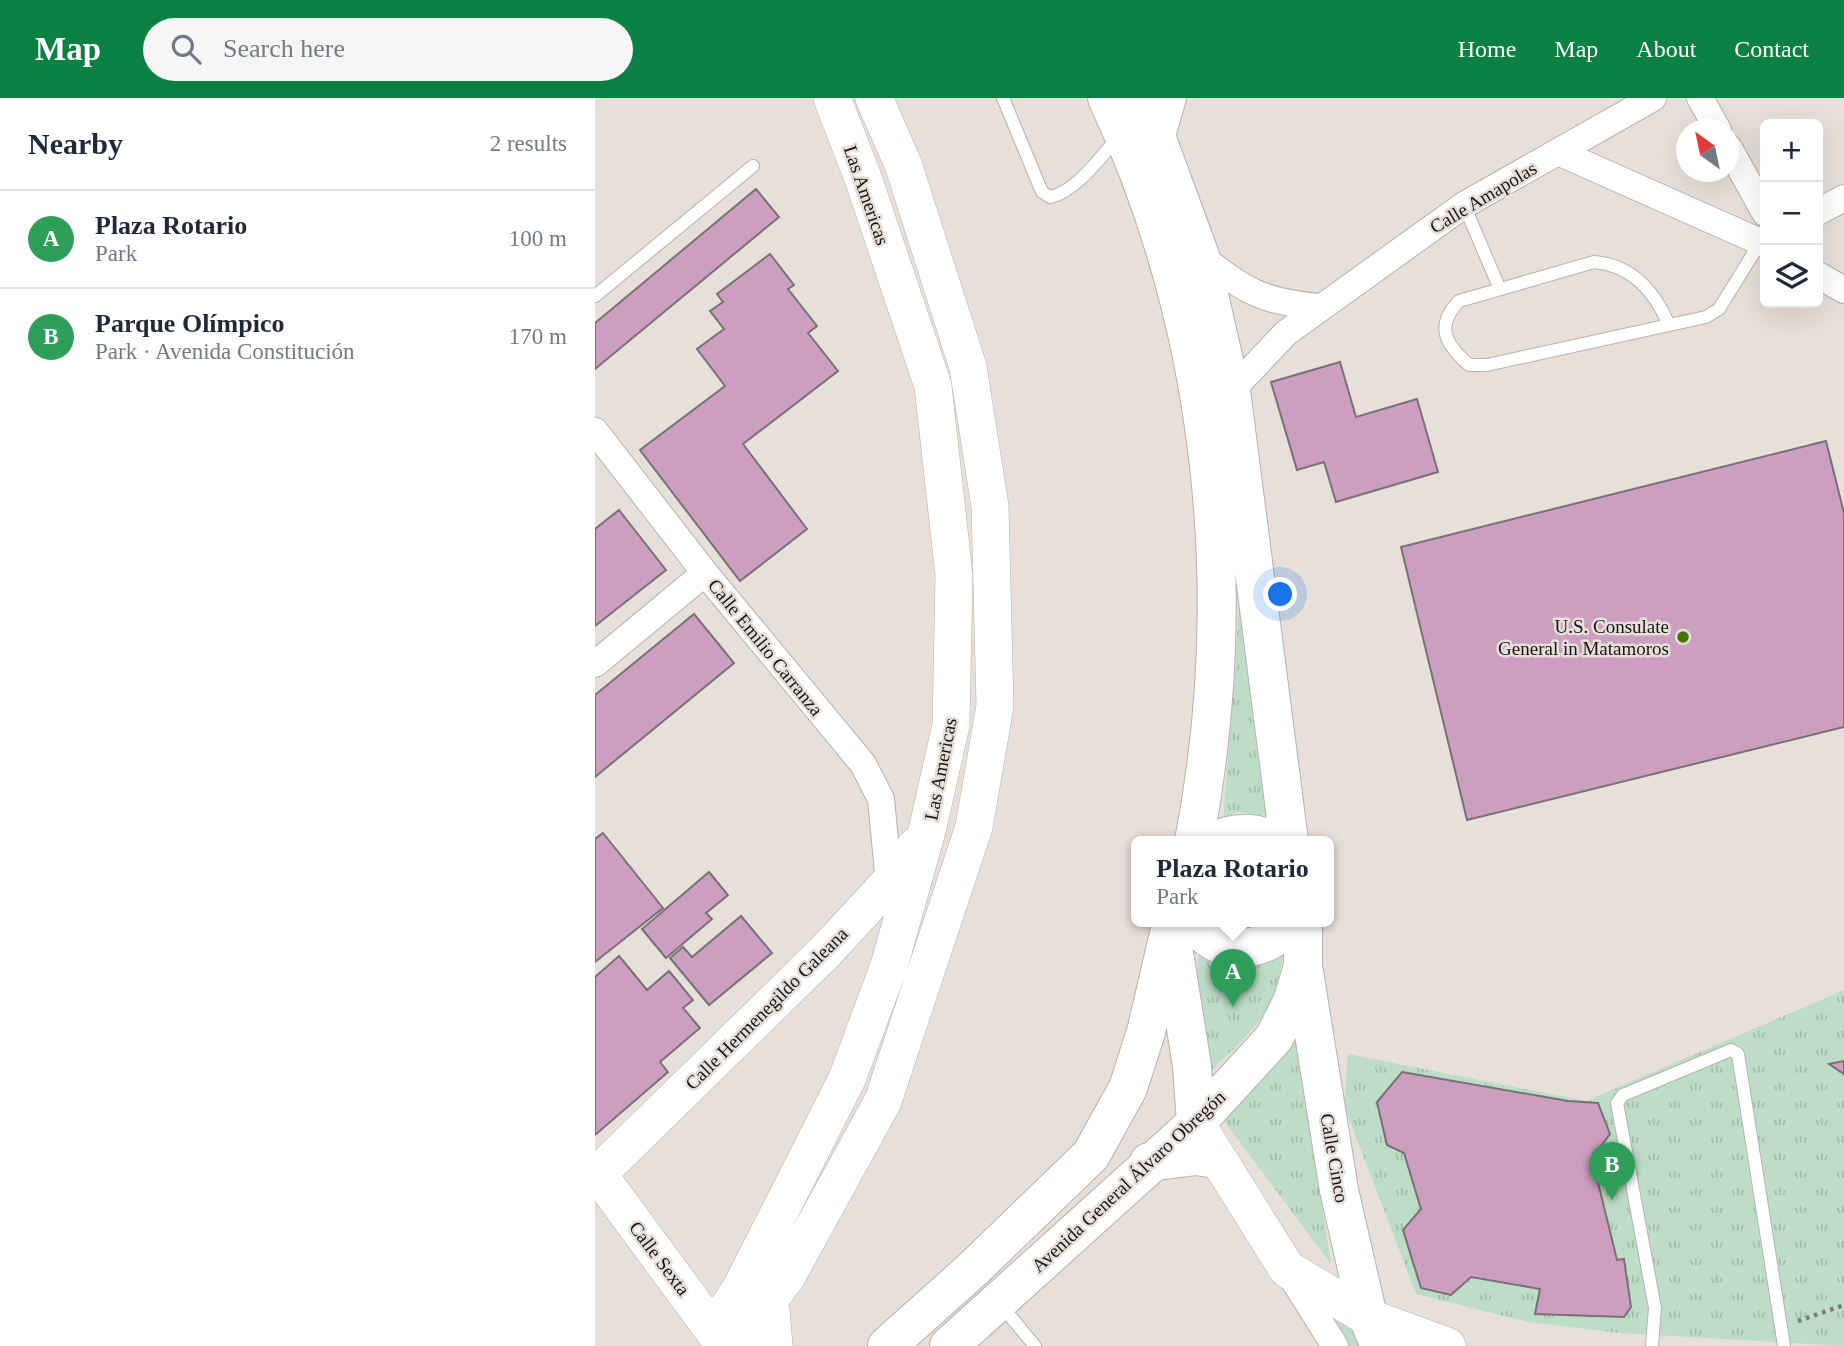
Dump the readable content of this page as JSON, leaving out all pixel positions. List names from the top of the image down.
{
  "streets": {
    "main road": [
      "Las Americas",
      "Calle Hermenegildo Galeana",
      "Calle Cinco",
      "Avenida General Álvaro Obregón",
      "Calle Sexta"
    ],
    "street": ["Calle Amapolas", "Calle Emilio Carranza"]
  },
  "crossings": [
    ["Las Americas", "Calle Hermenegildo Galeana"],
    ["Las Americas", "Calle Sexta"],
    ["Calle Emilio Carranza", "Calle Hermenegildo Galeana"],
    ["Calle Hermenegildo Galeana", "Calle Sexta"],
    ["Calle Cinco", "Avenida General Álvaro Obregón"]
  ],
  "places": ["U.S. Consulate General in Matamoros"],
  "north": "top left",
  "page": {
    "header": "Map",
    "search": "Search here",
    "nav": [
      "Home",
      "Map",
      "About",
      "Contact"
    ],
    "heading": ["Nearby", "2 results"],
    "map_buttons": ["+", "−"],
    "list": [
      {
        "mark": "A",
        "name": "Plaza Rotario",
        "note": "Park",
        "value": "100 m"
      },
      {
        "mark": "B",
        "name": "Parque Olímpico",
        "note": "Park · Avenida Constitución",
        "value": "170 m"
      }
    ],
    "popup": ["Plaza Rotario", "Park"],
    "pins": ["A", "B"]
  }
}
